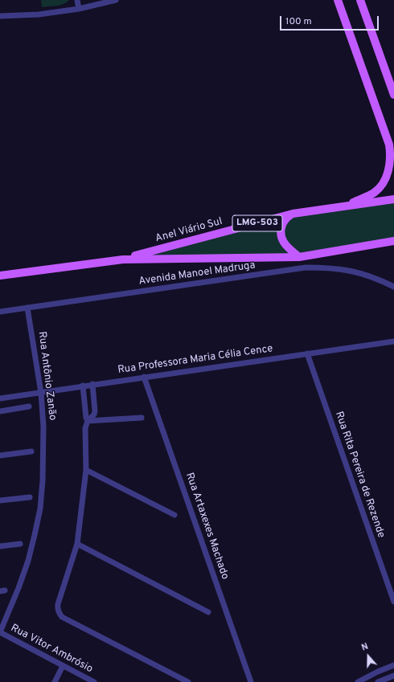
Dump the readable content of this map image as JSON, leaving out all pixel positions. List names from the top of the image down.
{
  "streets": {
    "main road": ["LMG-503", "Anel Viário Sul"],
    "street": [
      "Avenida Manoel Madruga",
      "Rua Professora Maria Célia Cence",
      "Rua Antônio Zanão",
      "Rua Rita Pereira de Rezende",
      "Rua Artaxexes Machado",
      "Rua Vitor Ambrósio"
    ]
  },
  "crossings": [
    ["Avenida Manoel Madruga", "Rua Antônio Zanão"],
    ["Rua Professora Maria Célia Cence", "Rua Antônio Zanão"],
    ["Rua Professora Maria Célia Cence", "Rua Rita Pereira de Rezende"],
    ["Rua Professora Maria Célia Cence", "Rua Artaxexes Machado"],
    ["Rua Antônio Zanão", "Rua Vitor Ambrósio"]
  ],
  "scale_bar": "100 m",
  "north": "top"
}
